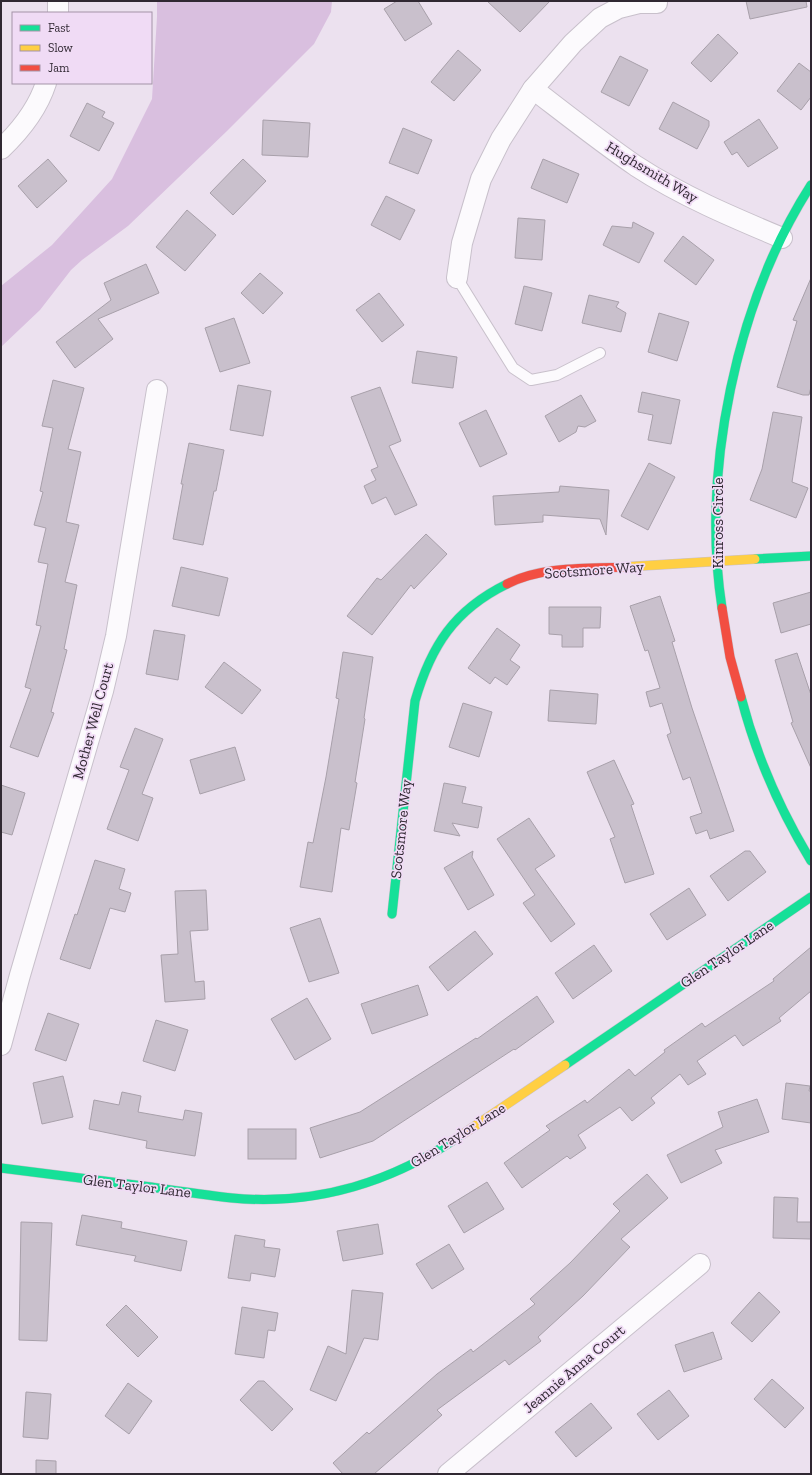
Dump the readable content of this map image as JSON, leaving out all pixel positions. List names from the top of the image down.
{
  "streets": {
    "street": [
      "Hughsmith Way",
      "Kinross Circle",
      "Scotsmore Way",
      "Mother Well Court",
      "Glen Taylor Lane",
      "Jeannie Anna Court"
    ]
  },
  "crossings": [
    ["Hughsmith Way", "Kinross Circle"],
    ["Kinross Circle", "Scotsmore Way"]
  ],
  "legend": ["Fast", "Slow", "Jam"]
}
